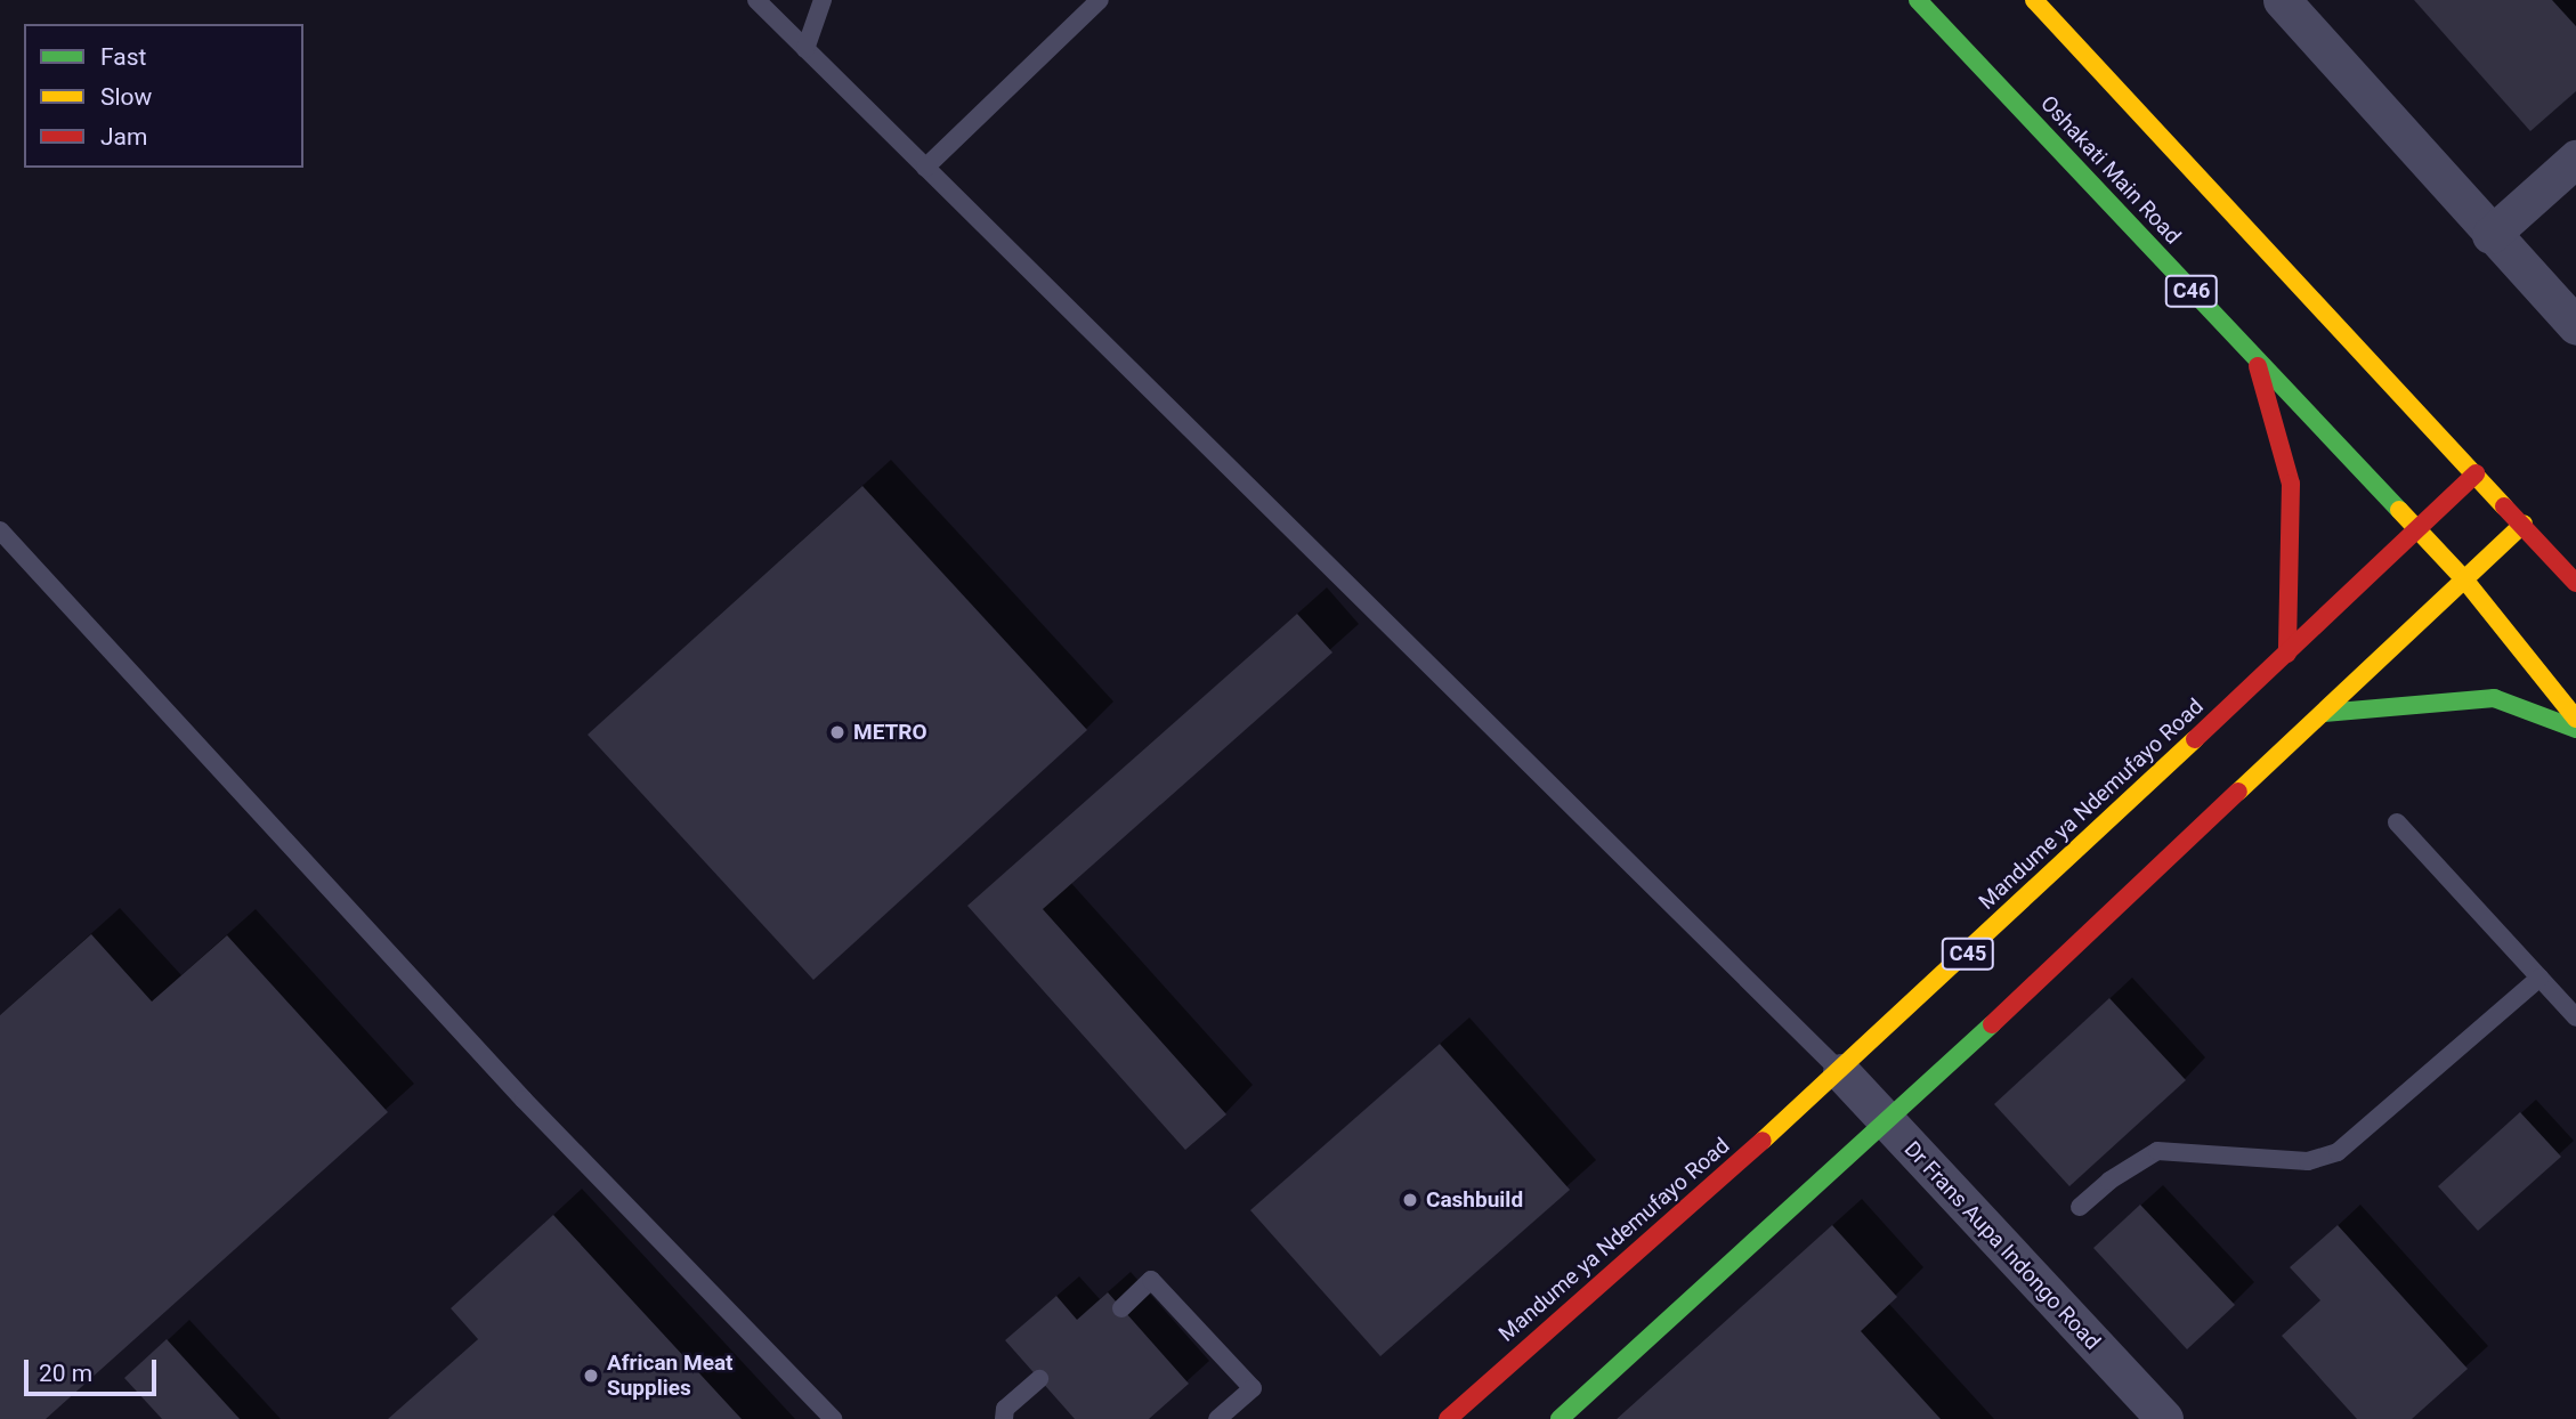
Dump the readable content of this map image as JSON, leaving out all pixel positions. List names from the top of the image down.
{
  "streets": {
    "main road": [
      "Oshakati Main Road",
      "C46",
      "Mandume ya Ndemufayo Road",
      "C45"
    ],
    "street": ["Dr Frans Aupa Indongo Road"]
  },
  "crossings": [
    ["Oshakati Main Road", "C46"],
    ["Oshakati Main Road", "Mandume ya Ndemufayo Road"],
    ["Mandume ya Ndemufayo Road", "Dr Frans Aupa Indongo Road"]
  ],
  "places": ["METRO", "Cashbuild", "African Meat Supplies"],
  "legend": ["Fast", "Slow", "Jam"],
  "scale_bar": "20 m"
}
